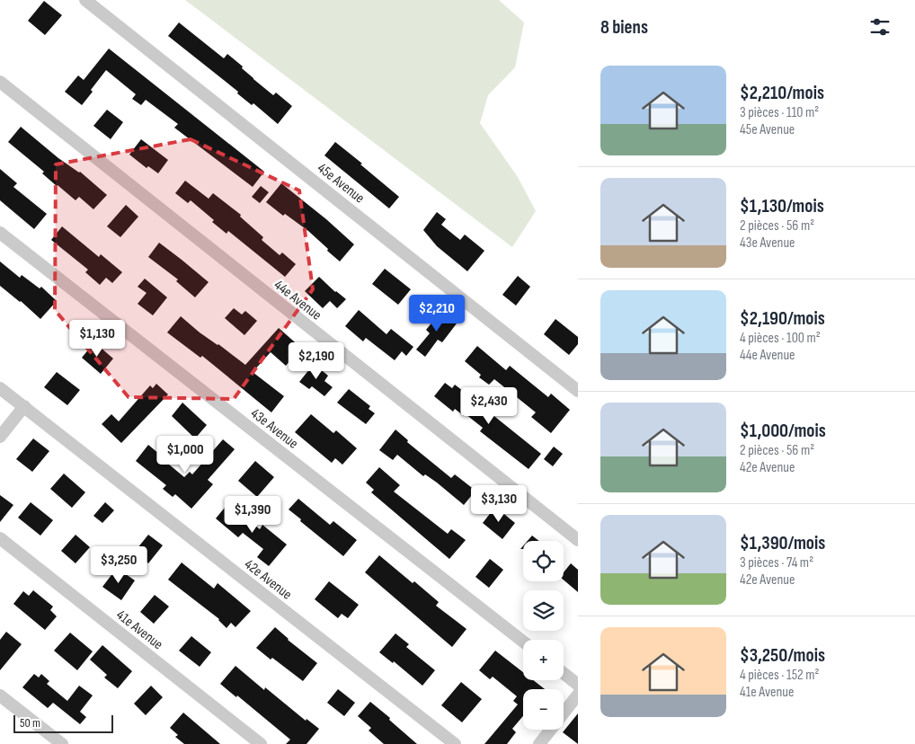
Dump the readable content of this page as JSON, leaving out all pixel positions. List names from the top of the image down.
{
  "streets": {
    "street": [
      "45e Avenue",
      "44e Avenue",
      "43e Avenue",
      "42e Avenue",
      "41e Avenue"
    ]
  },
  "scale_bar": "50 m",
  "page": {
    "heading": "8 biens",
    "list": [
      {
        "name": "$2,210/mois",
        "note": "3 pièces · 110 m² · 45e Avenue"
      },
      {
        "name": "$1,130/mois",
        "note": "2 pièces · 56 m² · 43e Avenue"
      },
      {
        "name": "$2,190/mois",
        "note": "4 pièces · 100 m² · 44e Avenue"
      },
      {
        "name": "$1,000/mois",
        "note": "2 pièces · 56 m² · 42e Avenue"
      },
      {
        "name": "$1,390/mois",
        "note": "3 pièces · 74 m² · 42e Avenue"
      },
      {
        "name": "$3,250/mois",
        "note": "4 pièces · 152 m² · 41e Avenue"
      }
    ],
    "price": [
      "$2,210",
      "$1,130",
      "$2,190",
      "$2,430",
      "$1,000",
      "$3,130",
      "$1,390",
      "$3,250"
    ],
    "map_buttons": ["+", "−"],
    "scale": "50 m"
  }
}
